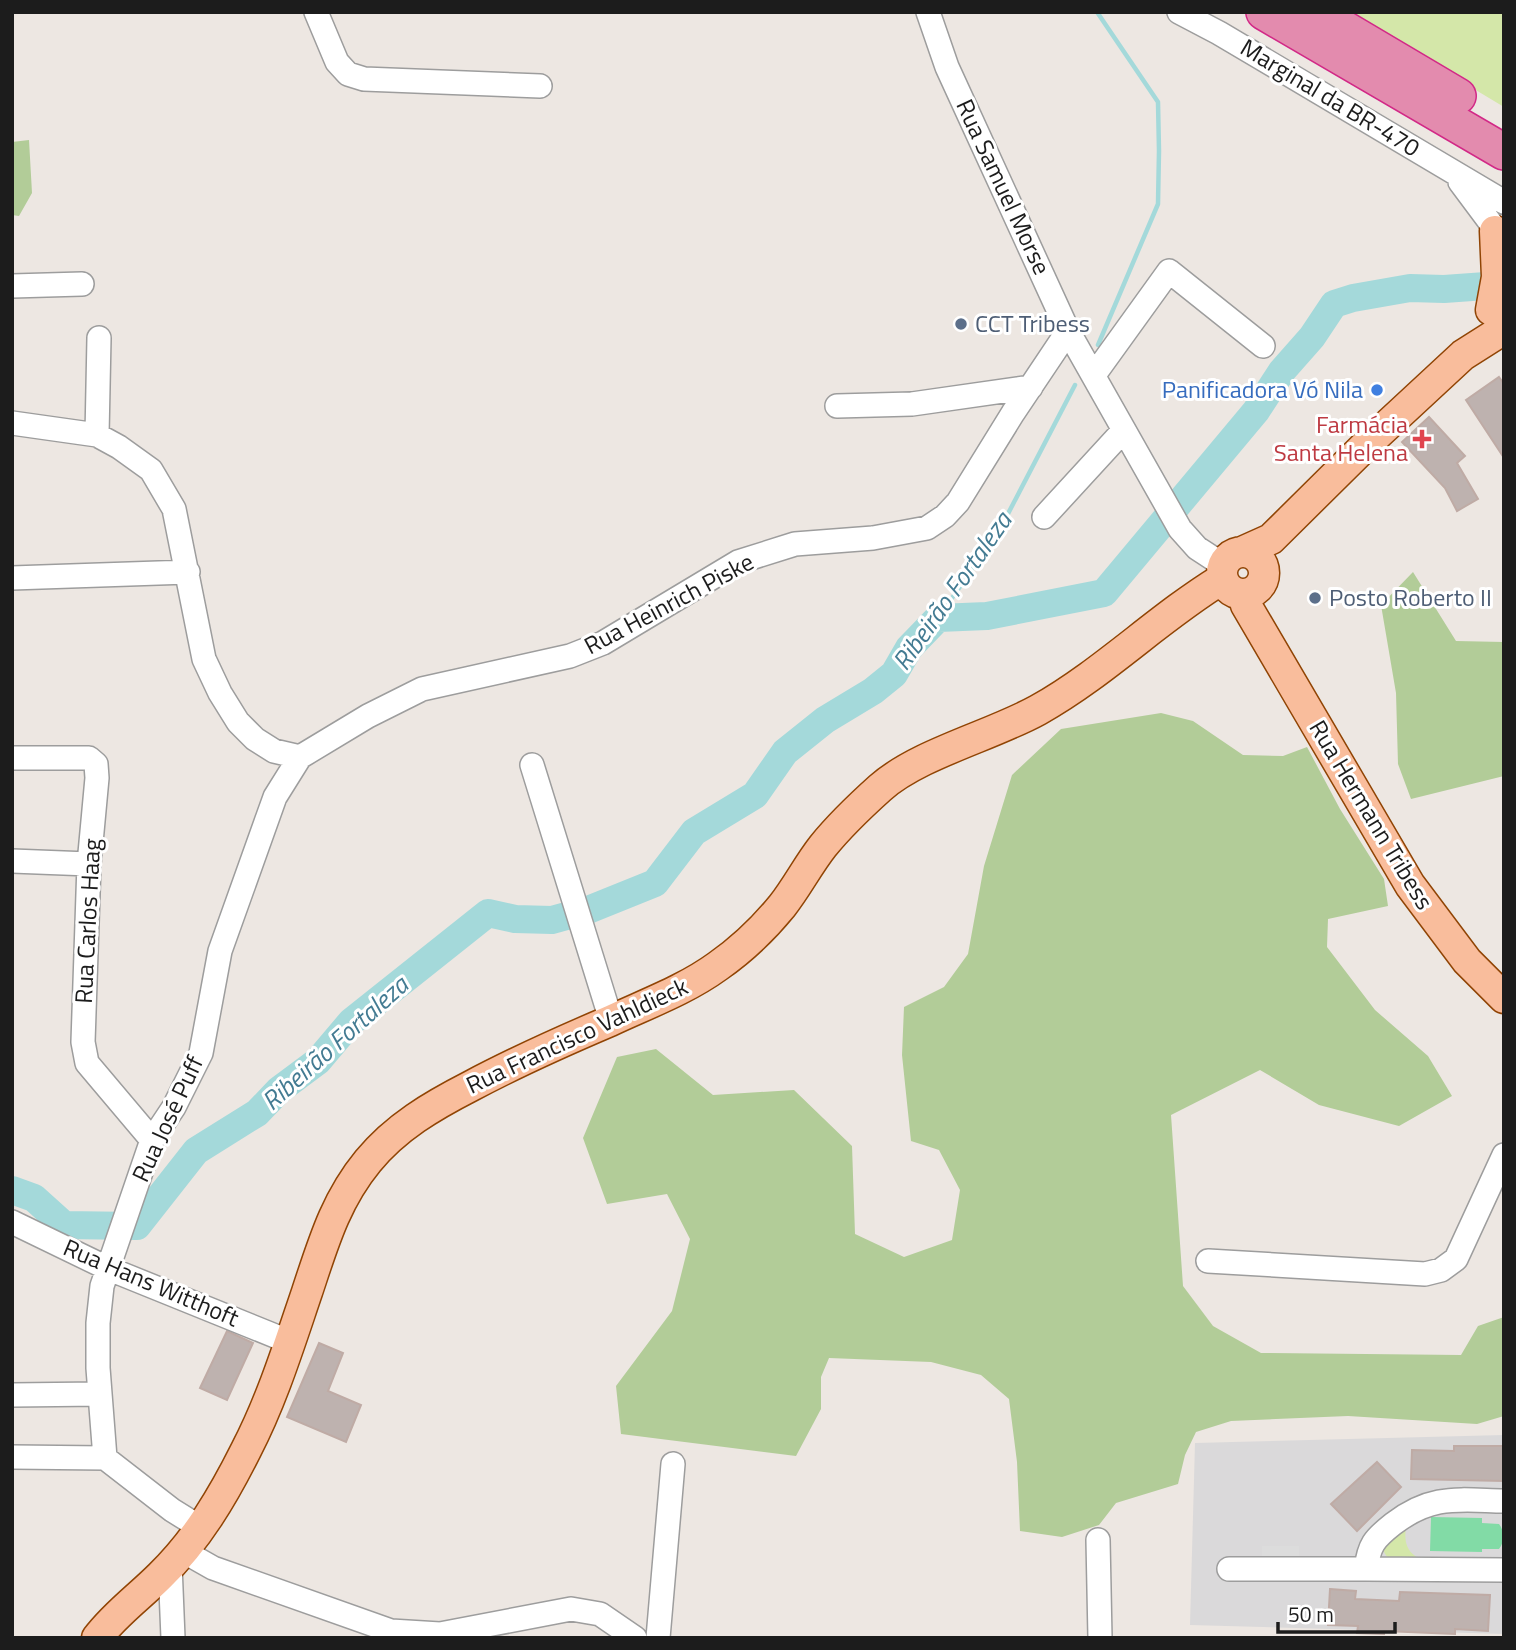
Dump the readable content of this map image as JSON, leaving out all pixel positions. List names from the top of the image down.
{
  "streets": {
    "main road": ["Rua Hermann Tribess", "Rua Francisco Vahldieck"],
    "street": [
      "Marginal da BR-470",
      "Rua Samuel Morse",
      "Rua Heinrich Piske",
      "Rua Carlos Haag",
      "Rua José Puff",
      "Rua Hans Witthoft"
    ]
  },
  "crossings": [
    ["Rua Samuel Morse", "Rua Heinrich Piske"],
    ["Rua Samuel Morse", "Rua Hermann Tribess"],
    ["Rua Samuel Morse", "Rua Francisco Vahldieck"],
    ["Rua Heinrich Piske", "Rua José Puff"],
    ["Rua Hermann Tribess", "Rua Francisco Vahldieck"],
    ["Rua Carlos Haag", "Rua José Puff"],
    ["Rua Francisco Vahldieck", "Rua Hans Witthoft"],
    ["Rua José Puff", "Rua Hans Witthoft"]
  ],
  "water": ["Ribeirão Fortaleza"],
  "places": {
    "other": ["CCT Tribess", "Panificadora Vó Nila", "Posto Roberto II"],
    "health": ["Farmácia Santa Helena"]
  },
  "scale_bar": "50 m"
}
